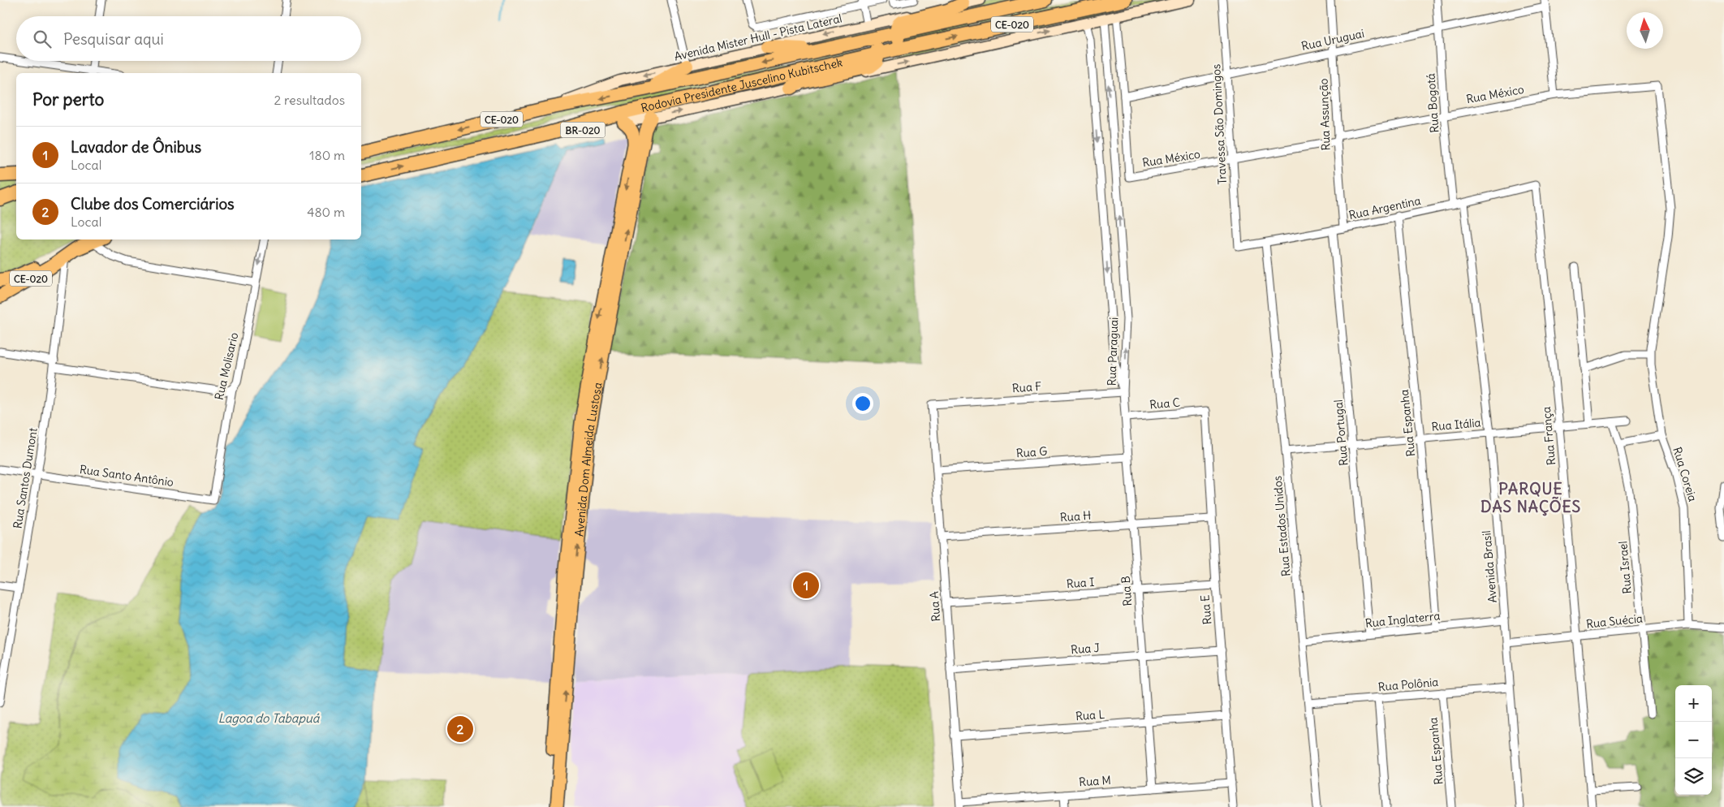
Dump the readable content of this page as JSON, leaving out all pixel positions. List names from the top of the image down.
{
  "streets": {
    "highway": ["CE-020", "Rodovia Presidente Juscelino Kubitschek", "BR-020"],
    "main road": ["Avenida Mister Hull - Pista Lateral", "Avenida Dom Almeida Lustosa"],
    "street": [
      "Rua Uruguai",
      "Rua México",
      "Rua Bogotá",
      "Rua Assunção",
      "Travessa São Domingos",
      "Rua Argentina",
      "Rua Paraguai",
      "Rua Molisario",
      "Rua F",
      "Rua C",
      "Rua Espanha",
      "Rua Itália",
      "Rua Portugal",
      "Rua França",
      "Rua G",
      "Rua Coreia",
      "Rua Santo Antônio",
      "Rua Santos Dumont",
      "Rua H",
      "Rua Estados Unidos",
      "Avenida Brasil",
      "Rua Israel",
      "Rua I",
      "Rua B",
      "Rua A",
      "Rua E",
      "Rua Inglaterra",
      "Rua Suécia",
      "Rua J",
      "Rua Polônia",
      "Rua L",
      "Rua M"
    ]
  },
  "crossings": [
    ["CE-020", "Rua Santos Dumont"],
    ["Avenida Mister Hull - Pista Lateral", "Rodovia Presidente Juscelino Kubitschek"],
    ["Rua Uruguai", "Rua México"],
    ["Rua Uruguai", "Rua Bogotá"],
    ["Rua Uruguai", "Rua Assunção"],
    ["Rua Uruguai", "Travessa São Domingos"],
    ["Rodovia Presidente Juscelino Kubitschek", "BR-020"],
    ["Rua México", "Rua Bogotá"],
    ["Rua México", "Rua Assunção"],
    ["Rua México", "Travessa São Domingos"],
    ["Rua México", "Rua Coreia"],
    ["Rua Bogotá", "Rua Argentina"],
    ["Rua Assunção", "Rua Argentina"],
    ["Travessa São Domingos", "Rua Argentina"],
    ["BR-020", "Rua Paraguai"],
    ["BR-020", "Avenida Dom Almeida Lustosa"],
    ["Rua Argentina", "Rua Espanha"],
    ["Rua Argentina", "Rua Portugal"],
    ["Rua Argentina", "Rua França"],
    ["Rua Argentina", "Rua Estados Unidos"],
    ["Rua Argentina", "Avenida Brasil"],
    ["Rua Paraguai", "Rua F"],
    ["Rua Paraguai", "Rua B"],
    ["Rua Molisario", "Rua Santo Antônio"],
    ["Rua F", "Rua B"],
    ["Rua F", "Rua A"],
    ["Rua C", "Rua B"],
    ["Rua C", "Rua E"],
    ["Rua Espanha", "Rua Itália"],
    ["Rua Espanha", "Rua Inglaterra"],
    ["Rua Espanha", "Rua Polônia"],
    ["Rua Itália", "Rua Portugal"],
    ["Rua Itália", "Rua França"],
    ["Rua Itália", "Rua Estados Unidos"],
    ["Rua Itália", "Avenida Brasil"],
    ["Rua Itália", "Rua Israel"],
    ["Rua Portugal", "Rua Inglaterra"],
    ["Rua França", "Rua Suécia"],
    ["Rua G", "Rua B"],
    ["Rua G", "Rua A"],
    ["Rua Coreia", "Rua Suécia"],
    ["Rua Santo Antônio", "Rua Santos Dumont"],
    ["Rua H", "Rua B"],
    ["Rua H", "Rua A"],
    ["Rua H", "Rua E"],
    ["Rua Estados Unidos", "Rua Inglaterra"],
    ["Rua Estados Unidos", "Rua Polônia"],
    ["Avenida Brasil", "Rua Inglaterra"],
    ["Avenida Brasil", "Rua Suécia"],
    ["Avenida Brasil", "Rua Polônia"],
    ["Rua Israel", "Rua Suécia"],
    ["Rua I", "Rua B"],
    ["Rua I", "Rua A"],
    ["Rua I", "Rua E"],
    ["Rua B", "Rua J"],
    ["Rua B", "Rua L"],
    ["Rua B", "Rua M"],
    ["Rua A", "Rua J"],
    ["Rua A", "Rua L"],
    ["Rua A", "Rua M"],
    ["Rua E", "Rua J"],
    ["Rua E", "Rua L"],
    ["Rua E", "Rua M"]
  ],
  "districts": ["PARQUE DAS NAÇÕES"],
  "water": ["Lagoa do Tabapuá"],
  "north": "top",
  "page": {
    "search": "Pesquisar aqui",
    "heading": ["Por perto", "2 resultados"],
    "list": [
      {
        "mark": "1",
        "name": "Lavador de Ônibus",
        "note": "Local",
        "value": "180 m"
      },
      {
        "mark": "2",
        "name": "Clube dos Comerciários",
        "note": "Local",
        "value": "480 m"
      }
    ],
    "pins": ["1", "2"],
    "map_buttons": ["+", "−"]
  }
}
